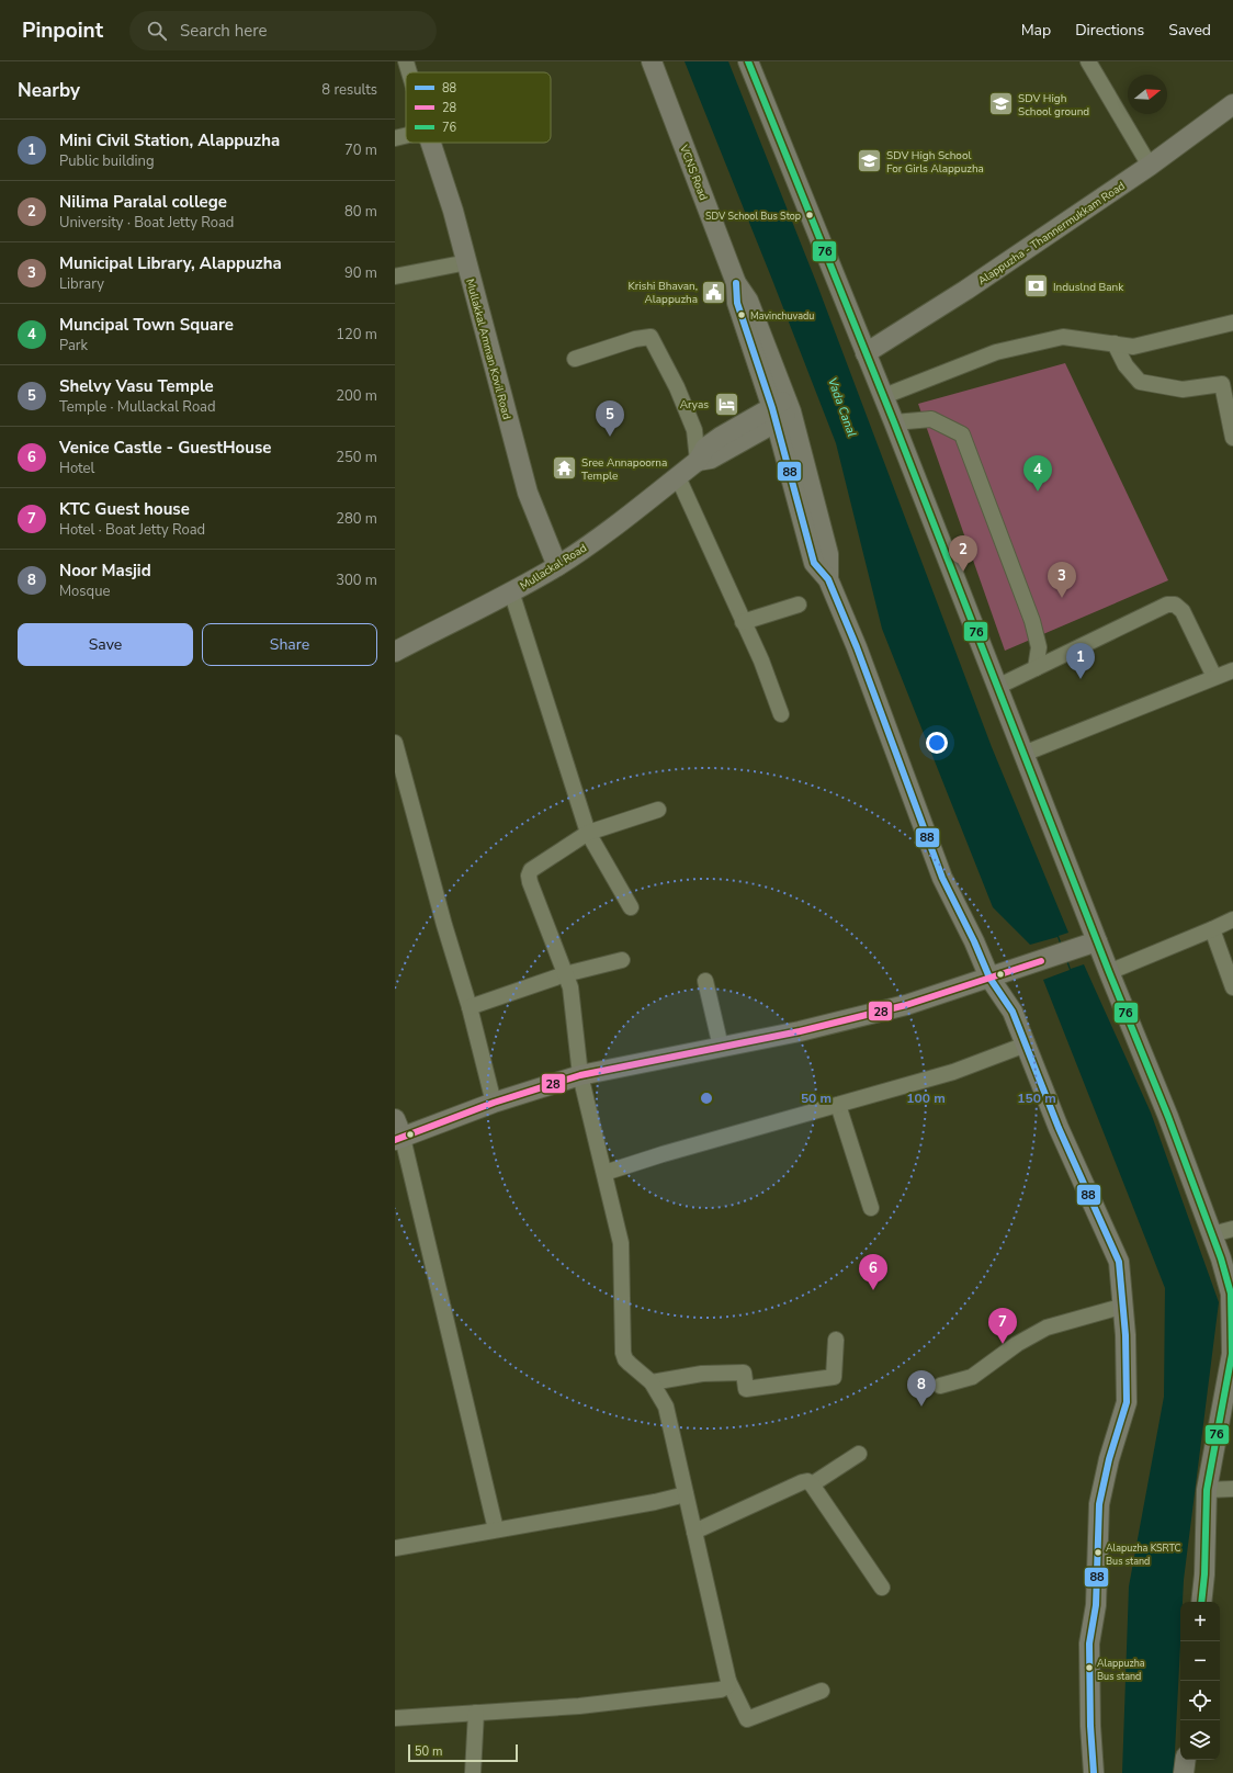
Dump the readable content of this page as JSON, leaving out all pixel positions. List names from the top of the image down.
{
  "streets": {
    "main road": [
      "VCNS Road",
      "Alappuzha - Thannermukkam Road",
      "Mullakkal Amman Kovil Road",
      "Mullackal Road"
    ]
  },
  "crossings": [
    ["VCNS Road", "Mullackal Road"],
    ["Mullakkal Amman Kovil Road", "Mullackal Road"]
  ],
  "water": ["Vada Canal"],
  "places": {
    "school or university": ["SDV High School ground", "SDV High School For Girls Alappuzha"],
    "other": [
      "SDV School Bus Stop",
      "Mavinchuvadu",
      "Alapuzha KSRTC Bus stand",
      "Alappuzha Bus stand"
    ],
    "bank": ["Induslnd Bank"],
    "public building": ["Krishi Bhavan, Alappuzha"],
    "hotel": ["Aryas"],
    "temple": ["Sree Annapoorna Temple"]
  },
  "lines": ["transit line 76", "transit line 88", "transit line 28"],
  "legend": ["88", "28", "76"],
  "scale_bar": "50 m",
  "north": "right",
  "page": {
    "header": "Pinpoint",
    "search": "Search here",
    "nav": ["Map", "Directions", "Saved"],
    "heading": ["Nearby", "8 results"],
    "list": [
      {
        "mark": "1",
        "name": "Mini Civil Station, Alappuzha",
        "note": "Public building",
        "value": "70 m"
      },
      {
        "mark": "2",
        "name": "Nilima Paralal college",
        "note": "University · Boat Jetty Road",
        "value": "80 m"
      },
      {
        "mark": "3",
        "name": "Municipal Library, Alappuzha",
        "note": "Library",
        "value": "90 m"
      },
      {
        "mark": "4",
        "name": "Muncipal Town Square",
        "note": "Park",
        "value": "120 m"
      },
      {
        "mark": "5",
        "name": "Shelvy Vasu Temple",
        "note": "Temple · Mullackal Road",
        "value": "200 m"
      },
      {
        "mark": "6",
        "name": "Venice Castle - GuestHouse",
        "note": "Hotel",
        "value": "250 m"
      },
      {
        "mark": "7",
        "name": "KTC Guest house",
        "note": "Hotel · Boat Jetty Road",
        "value": "280 m"
      },
      {
        "mark": "8",
        "name": "Noor Masjid",
        "note": "Mosque",
        "value": "300 m"
      }
    ],
    "pins": [
      "5",
      "4",
      "2",
      "3",
      "1",
      "6",
      "7",
      "8"
    ],
    "buttons": ["Save", "Share"],
    "map_buttons": ["+", "−"],
    "scale": "50 m"
  },
  "rings": ["50 m", "100 m", "150 m"]
}
